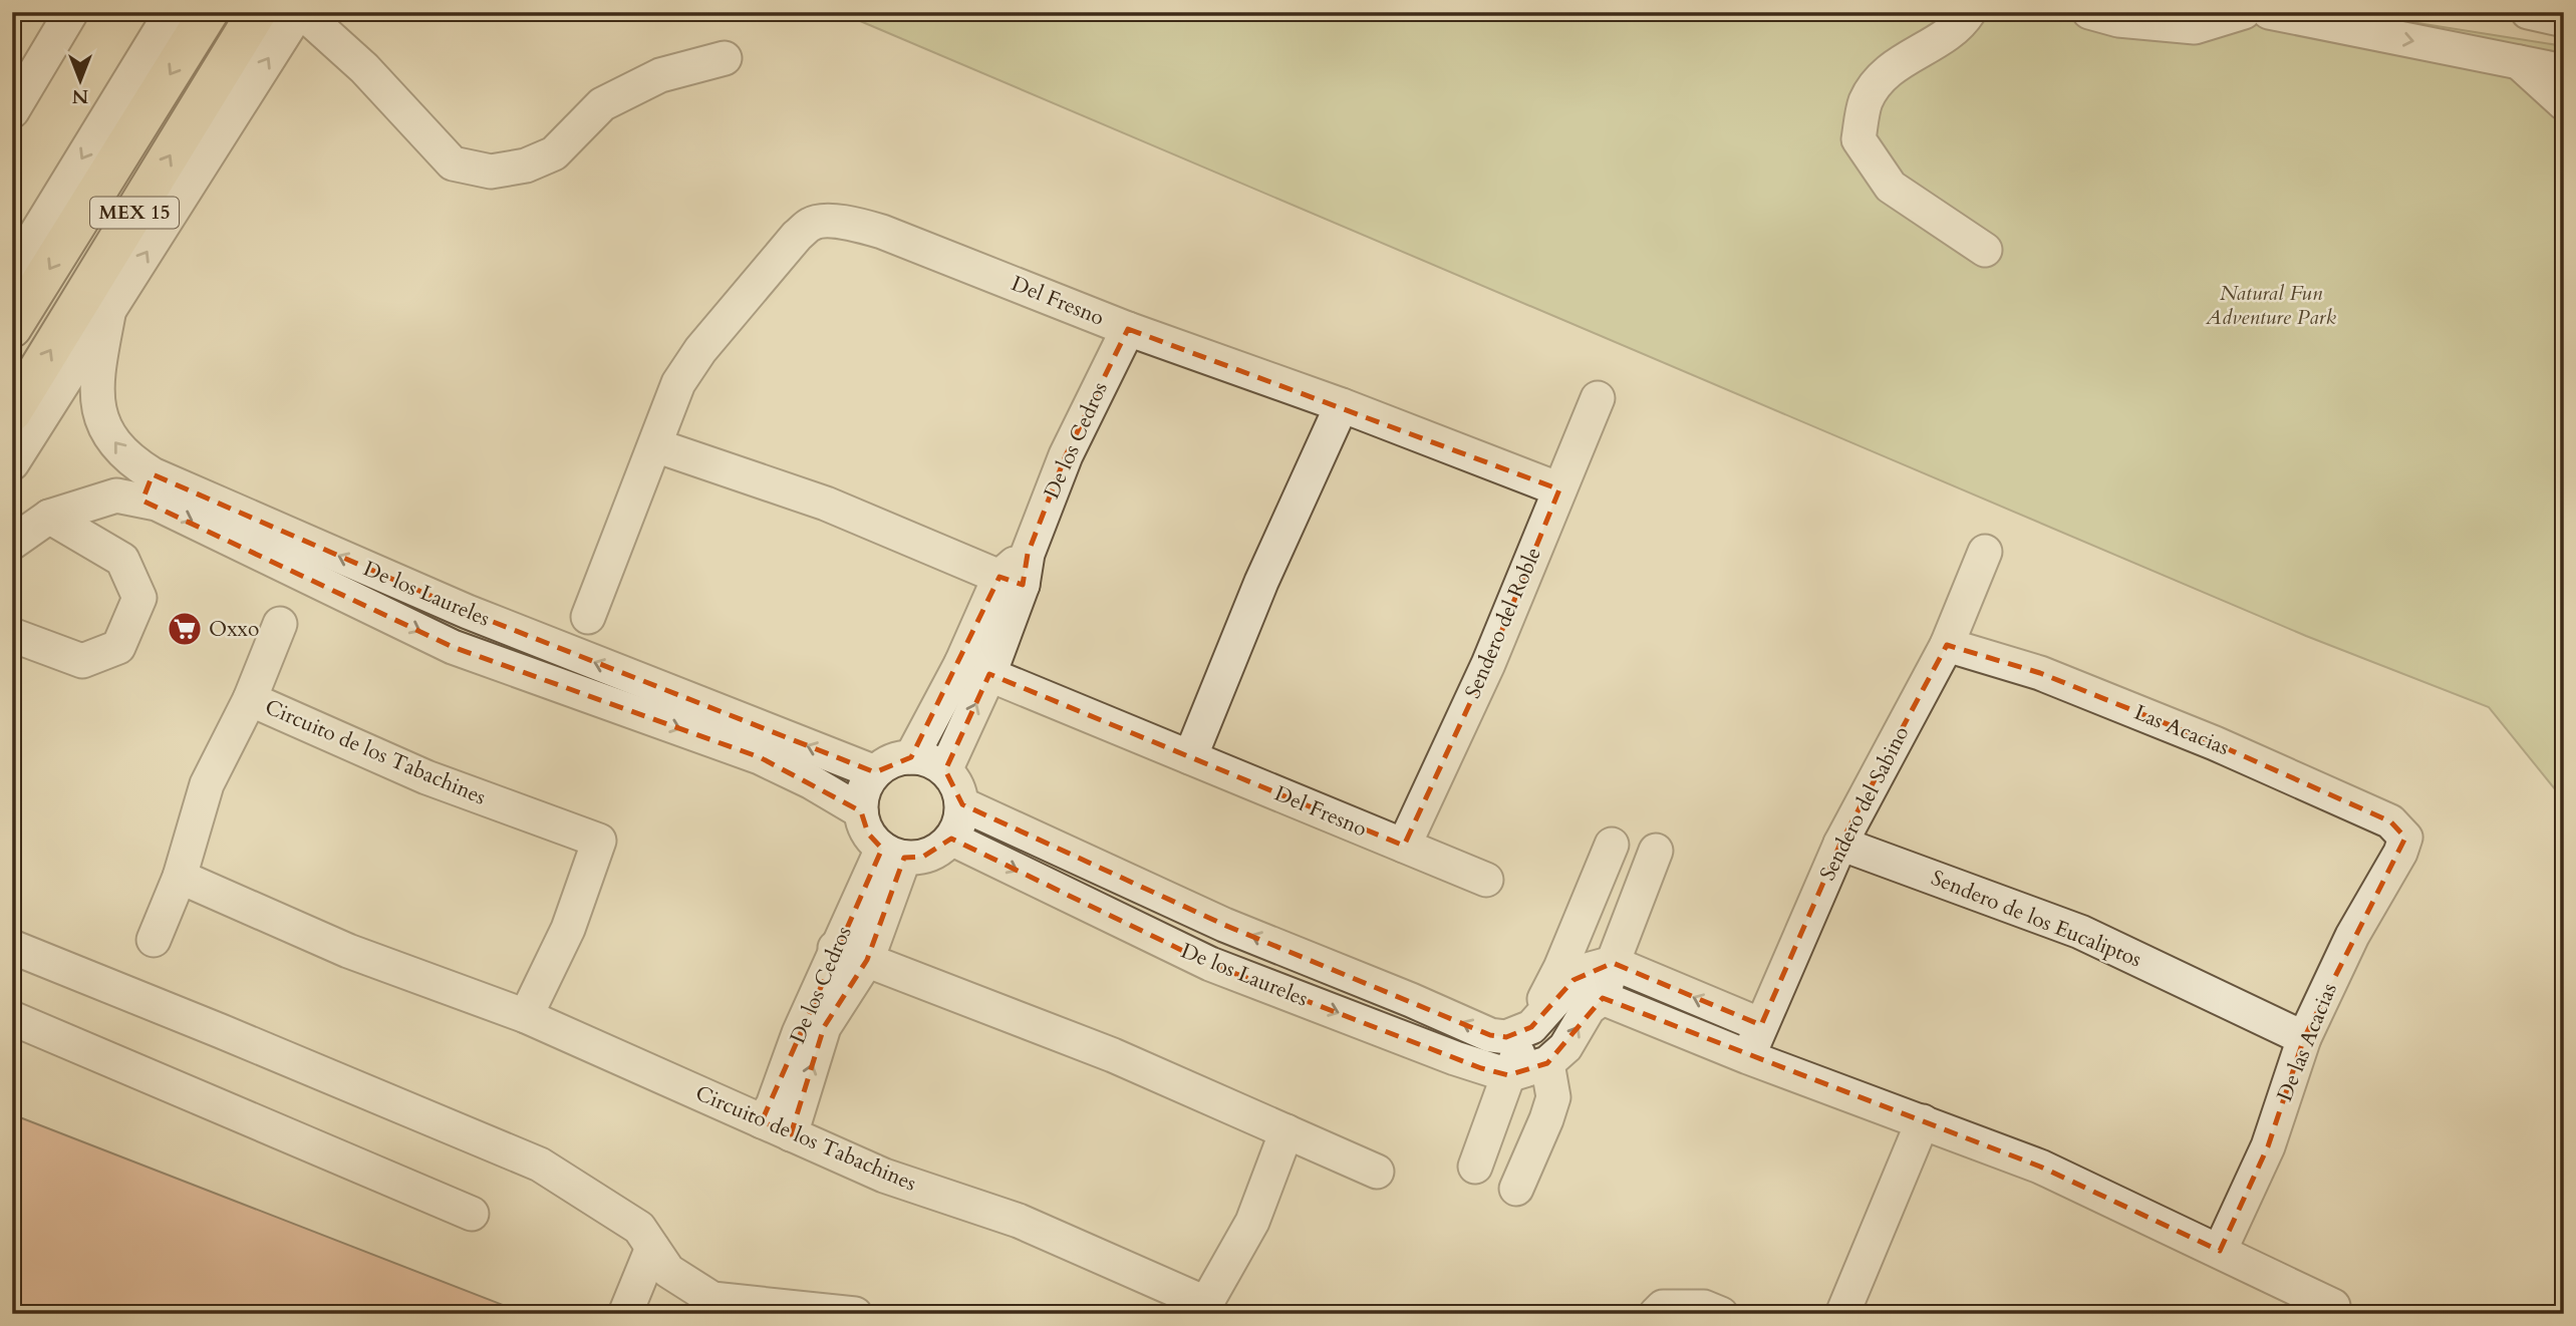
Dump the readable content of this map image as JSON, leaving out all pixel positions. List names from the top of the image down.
{
  "streets": {
    "highway": ["MEX 15"],
    "street": [
      "Del Fresno",
      "De los Cedros",
      "De los Laureles",
      "Sendero del Roble",
      "Las Acacias",
      "Circuito de los Tabachines",
      "Sendero del Sabino",
      "Sendero de los Eucaliptos",
      "De las Acacias"
    ]
  },
  "crossings": [
    ["Del Fresno", "De los Cedros"],
    ["Del Fresno", "Sendero del Roble"],
    ["De los Cedros", "De los Laureles"],
    ["De los Cedros", "Circuito de los Tabachines"],
    ["Las Acacias", "Sendero del Sabino"],
    ["Las Acacias", "De las Acacias"],
    ["Sendero del Sabino", "Sendero de los Eucaliptos"],
    ["Sendero de los Eucaliptos", "De las Acacias"]
  ],
  "parks": ["Natural Fun Adventure Park"],
  "places": {
    "supermarket": ["Oxxo"]
  },
  "north": "bottom"
}
